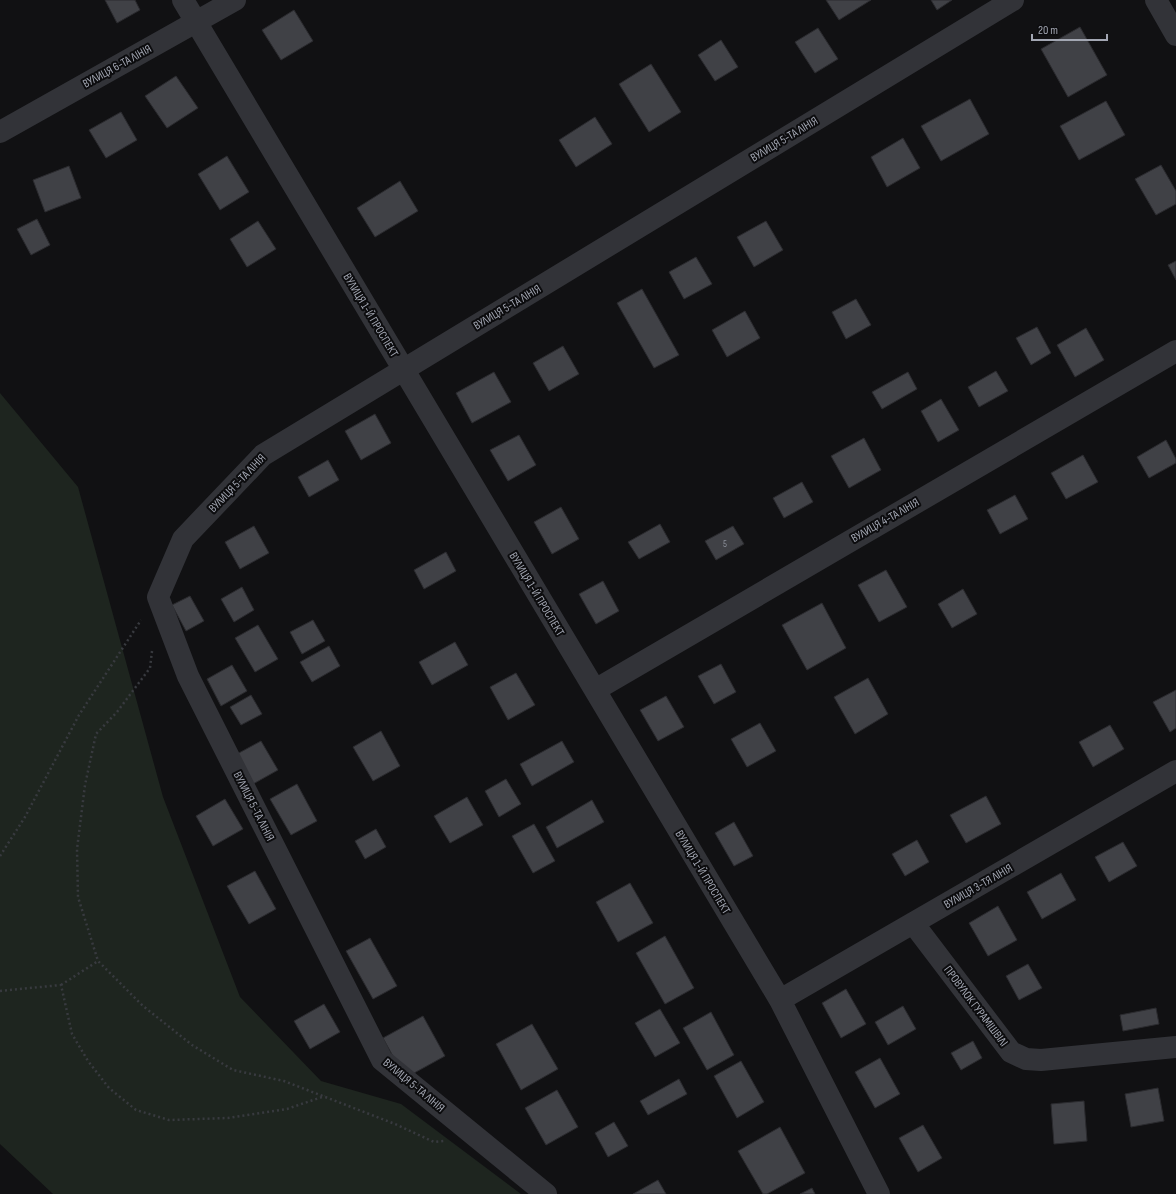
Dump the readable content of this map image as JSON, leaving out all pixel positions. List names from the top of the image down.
{
  "streets": {
    "street": [
      "ВУЛИЦЯ 6-ТА ЛІНІЯ",
      "ВУЛИЦЯ 5-ТА ЛІНІЯ",
      "ВУЛИЦЯ 1-Й ПРОСПЕКТ",
      "ВУЛИЦЯ 4-ТА ЛІНІЯ",
      "ВУЛИЦЯ 3-ТЯ ЛІНІЯ",
      "ПРОВУЛОК ГУРАМІШВІЛІ"
    ]
  },
  "crossings": [
    ["ВУЛИЦЯ 6-ТА ЛІНІЯ", "ВУЛИЦЯ 1-Й ПРОСПЕКТ"],
    ["ВУЛИЦЯ 5-ТА ЛІНІЯ", "ВУЛИЦЯ 1-Й ПРОСПЕКТ"],
    ["ВУЛИЦЯ 1-Й ПРОСПЕКТ", "ВУЛИЦЯ 4-ТА ЛІНІЯ"],
    ["ВУЛИЦЯ 1-Й ПРОСПЕКТ", "ВУЛИЦЯ 3-ТЯ ЛІНІЯ"],
    ["ВУЛИЦЯ 3-ТЯ ЛІНІЯ", "ПРОВУЛОК ГУРАМІШВІЛІ"]
  ],
  "house_numbers": ["5"],
  "scale_bar": "20 m"
}
